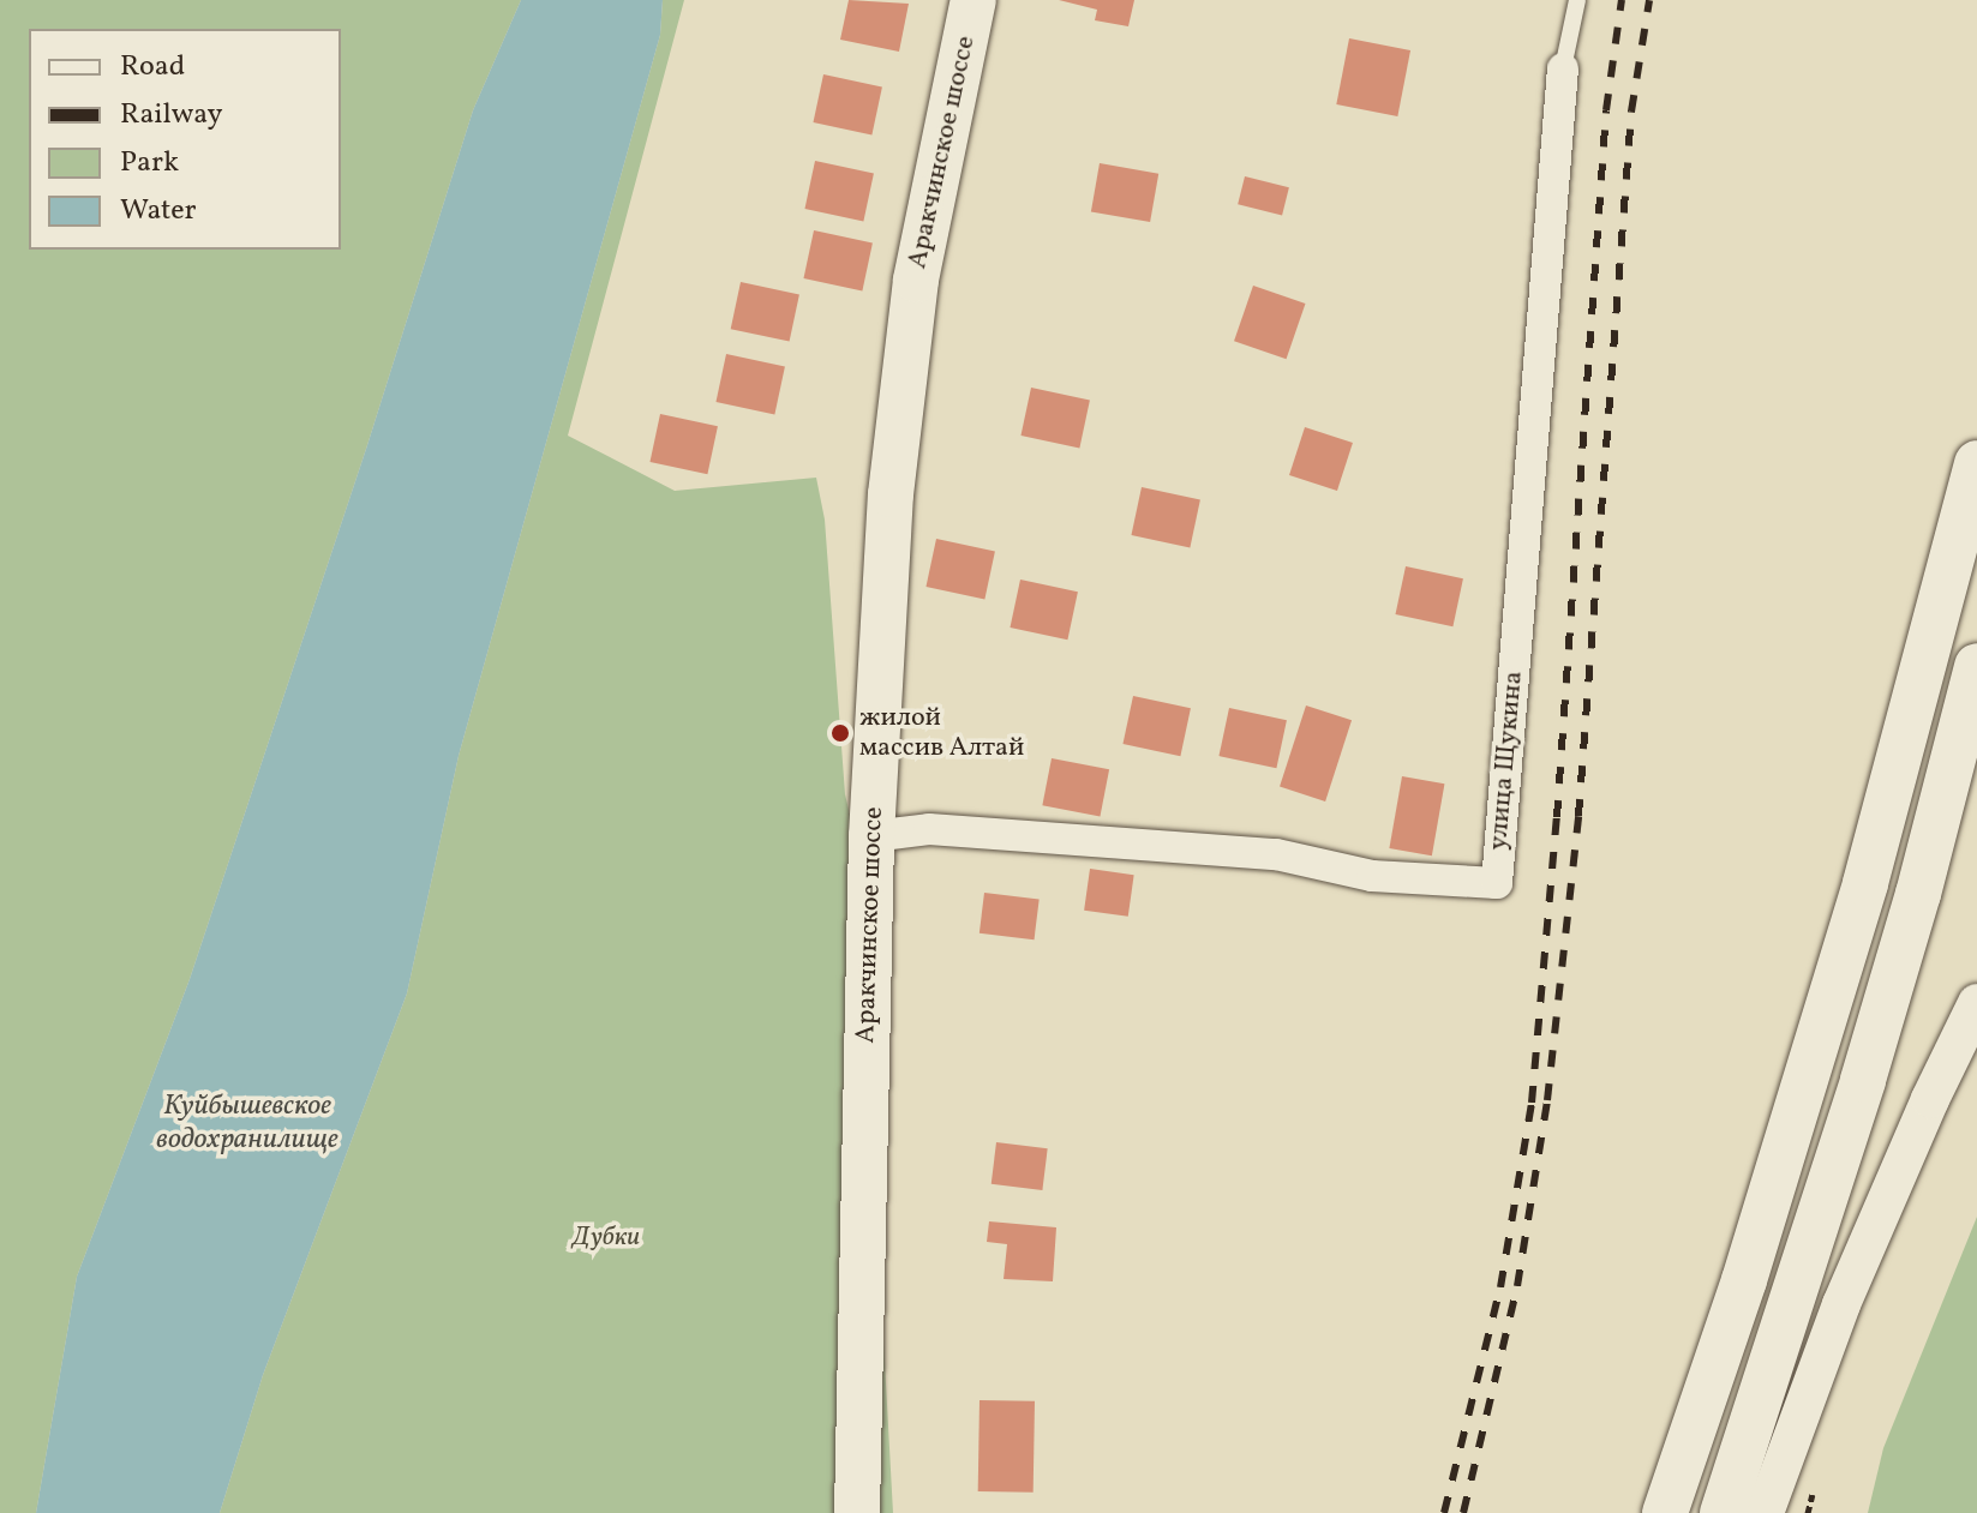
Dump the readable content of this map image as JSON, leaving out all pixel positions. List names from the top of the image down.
{
  "streets": {
    "main road": ["Аракчинское шоссе"],
    "street": ["улица Щукина"]
  },
  "crossings": [
    ["Аракчинское шоссе", "улица Щукина"]
  ],
  "water": ["Куйбышевское водохранилище"],
  "parks": ["Дубки"],
  "places": ["жилой массив Алтай"],
  "legend": [
    "Road",
    "Railway",
    "Park",
    "Water"
  ]
}
